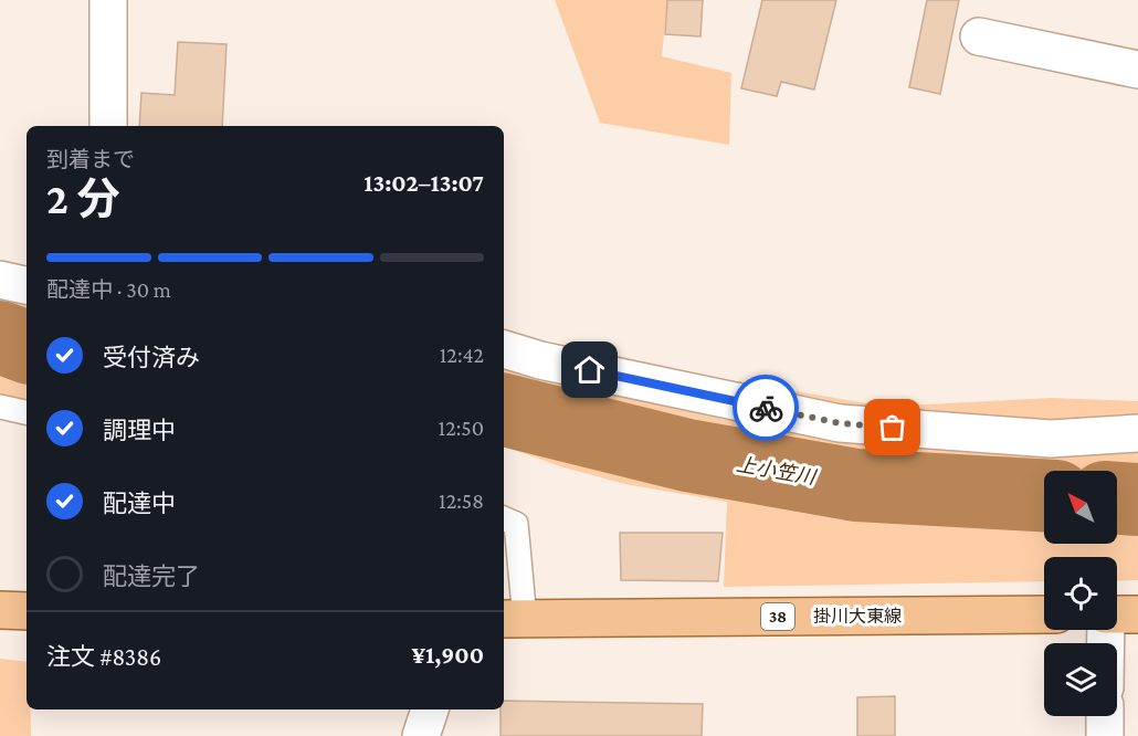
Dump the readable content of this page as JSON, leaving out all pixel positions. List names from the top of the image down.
{
  "streets": {
    "main road": ["掛川大東線", "38"]
  },
  "water": ["上小笠川"],
  "north": "top left",
  "page": {
    "heading": ["2 分", "到着まで", "13:02–13:07"],
    "panel": ["注文 #8386", "¥1,900"],
    "bar": "配達中 · 30 m",
    "list": [
      ["受付済み", "12:42"],
      ["調理中", "12:50"],
      ["配達中", "12:58"],
      "配達完了"
    ]
  }
}
